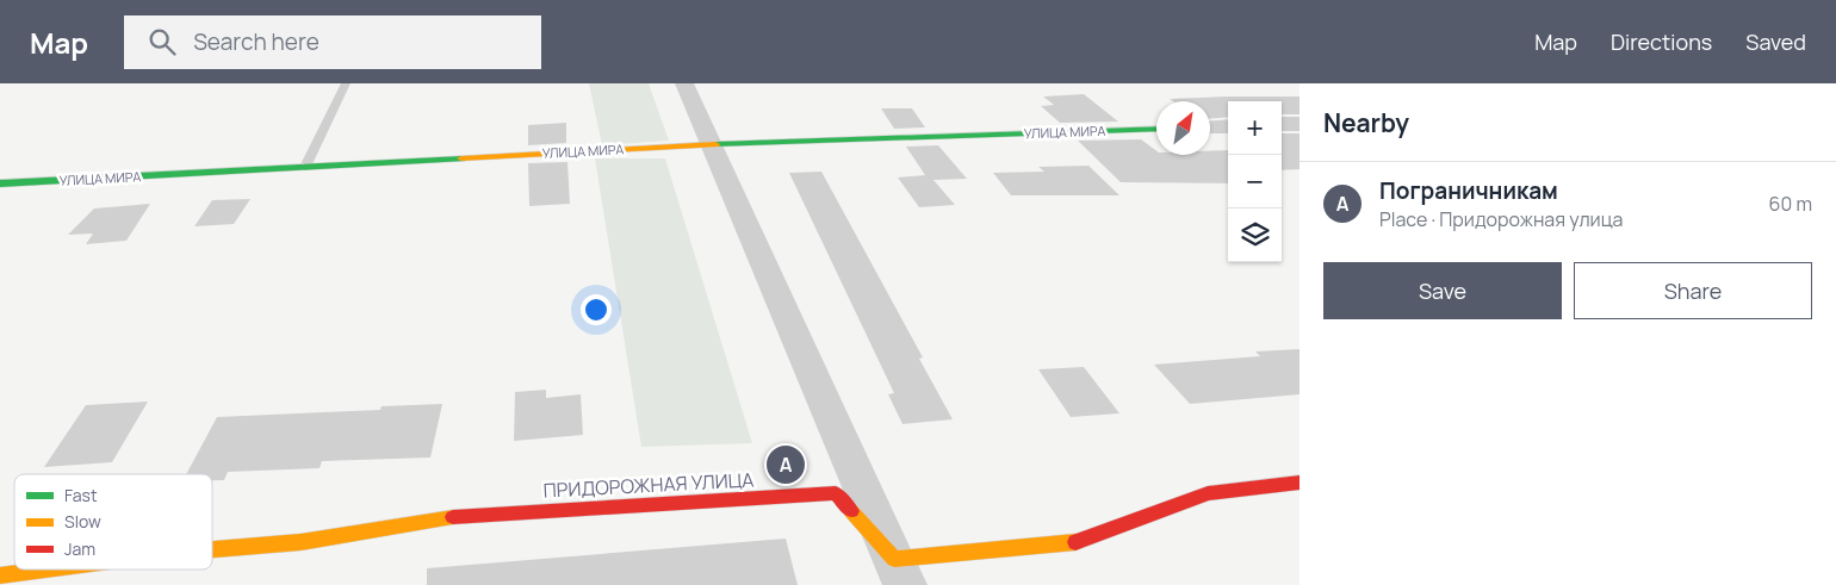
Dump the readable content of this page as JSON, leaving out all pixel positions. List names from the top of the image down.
{
  "streets": {
    "street": ["УЛИЦА МИРА", "ПРИДОРОЖНАЯ УЛИЦА"]
  },
  "legend": ["Fast", "Slow", "Jam"],
  "north": "top right",
  "page": {
    "header": "Map",
    "search": "Search here",
    "nav": ["Map", "Directions", "Saved"],
    "heading": "Nearby",
    "map_buttons": ["+", "−"],
    "list": [
      {
        "mark": "A",
        "name": "Пограничникам",
        "note": "Place · Придорожная улица",
        "value": "60 m"
      }
    ],
    "buttons": ["Save", "Share"],
    "pins": "A"
  }
}
